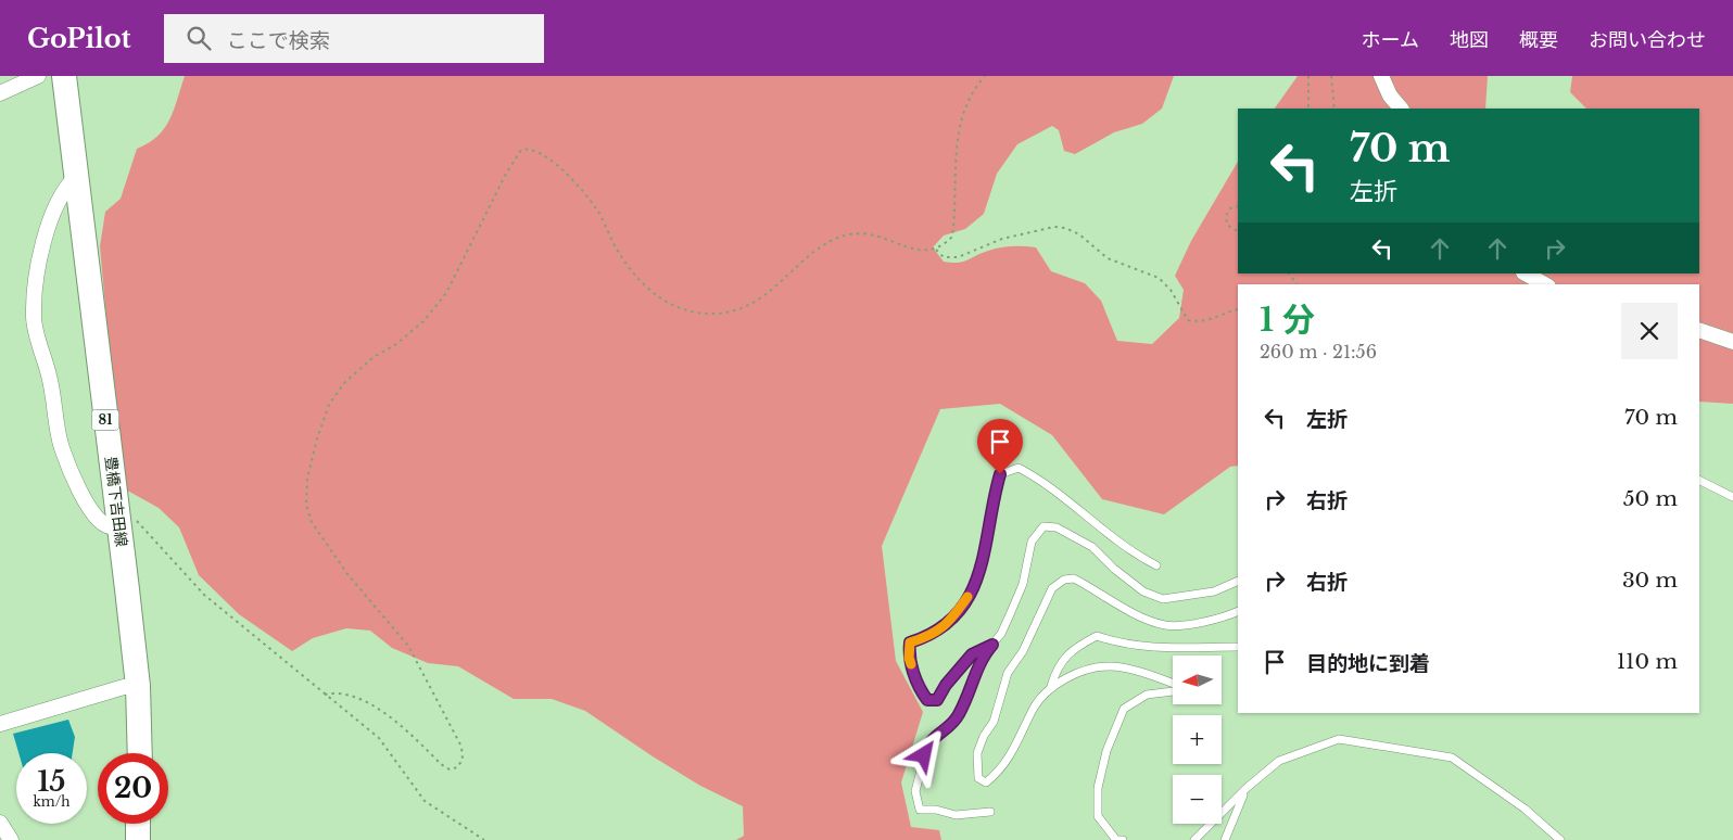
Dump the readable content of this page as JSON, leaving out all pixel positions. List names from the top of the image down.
{
  "streets": {
    "main road": ["81", "豊橋下吉田線"]
  },
  "north": "left",
  "page": {
    "header": "GoPilot",
    "search": "ここで検索",
    "nav": [
      "ホーム",
      "地図",
      "概要",
      "お問い合わせ"
    ],
    "turn": ["70 m", "左折"],
    "heading": ["1 分", "260 m · 21:56"],
    "list": [
      {
        "name": "左折",
        "value": "70 m"
      },
      {
        "name": "右折",
        "value": "50 m"
      },
      {
        "name": "右折",
        "value": "30 m"
      },
      {
        "name": "目的地に到着",
        "value": "110 m"
      }
    ],
    "map_buttons": ["+", "−"],
    "speed": "15 km/h",
    "limit": "20"
  }
}
